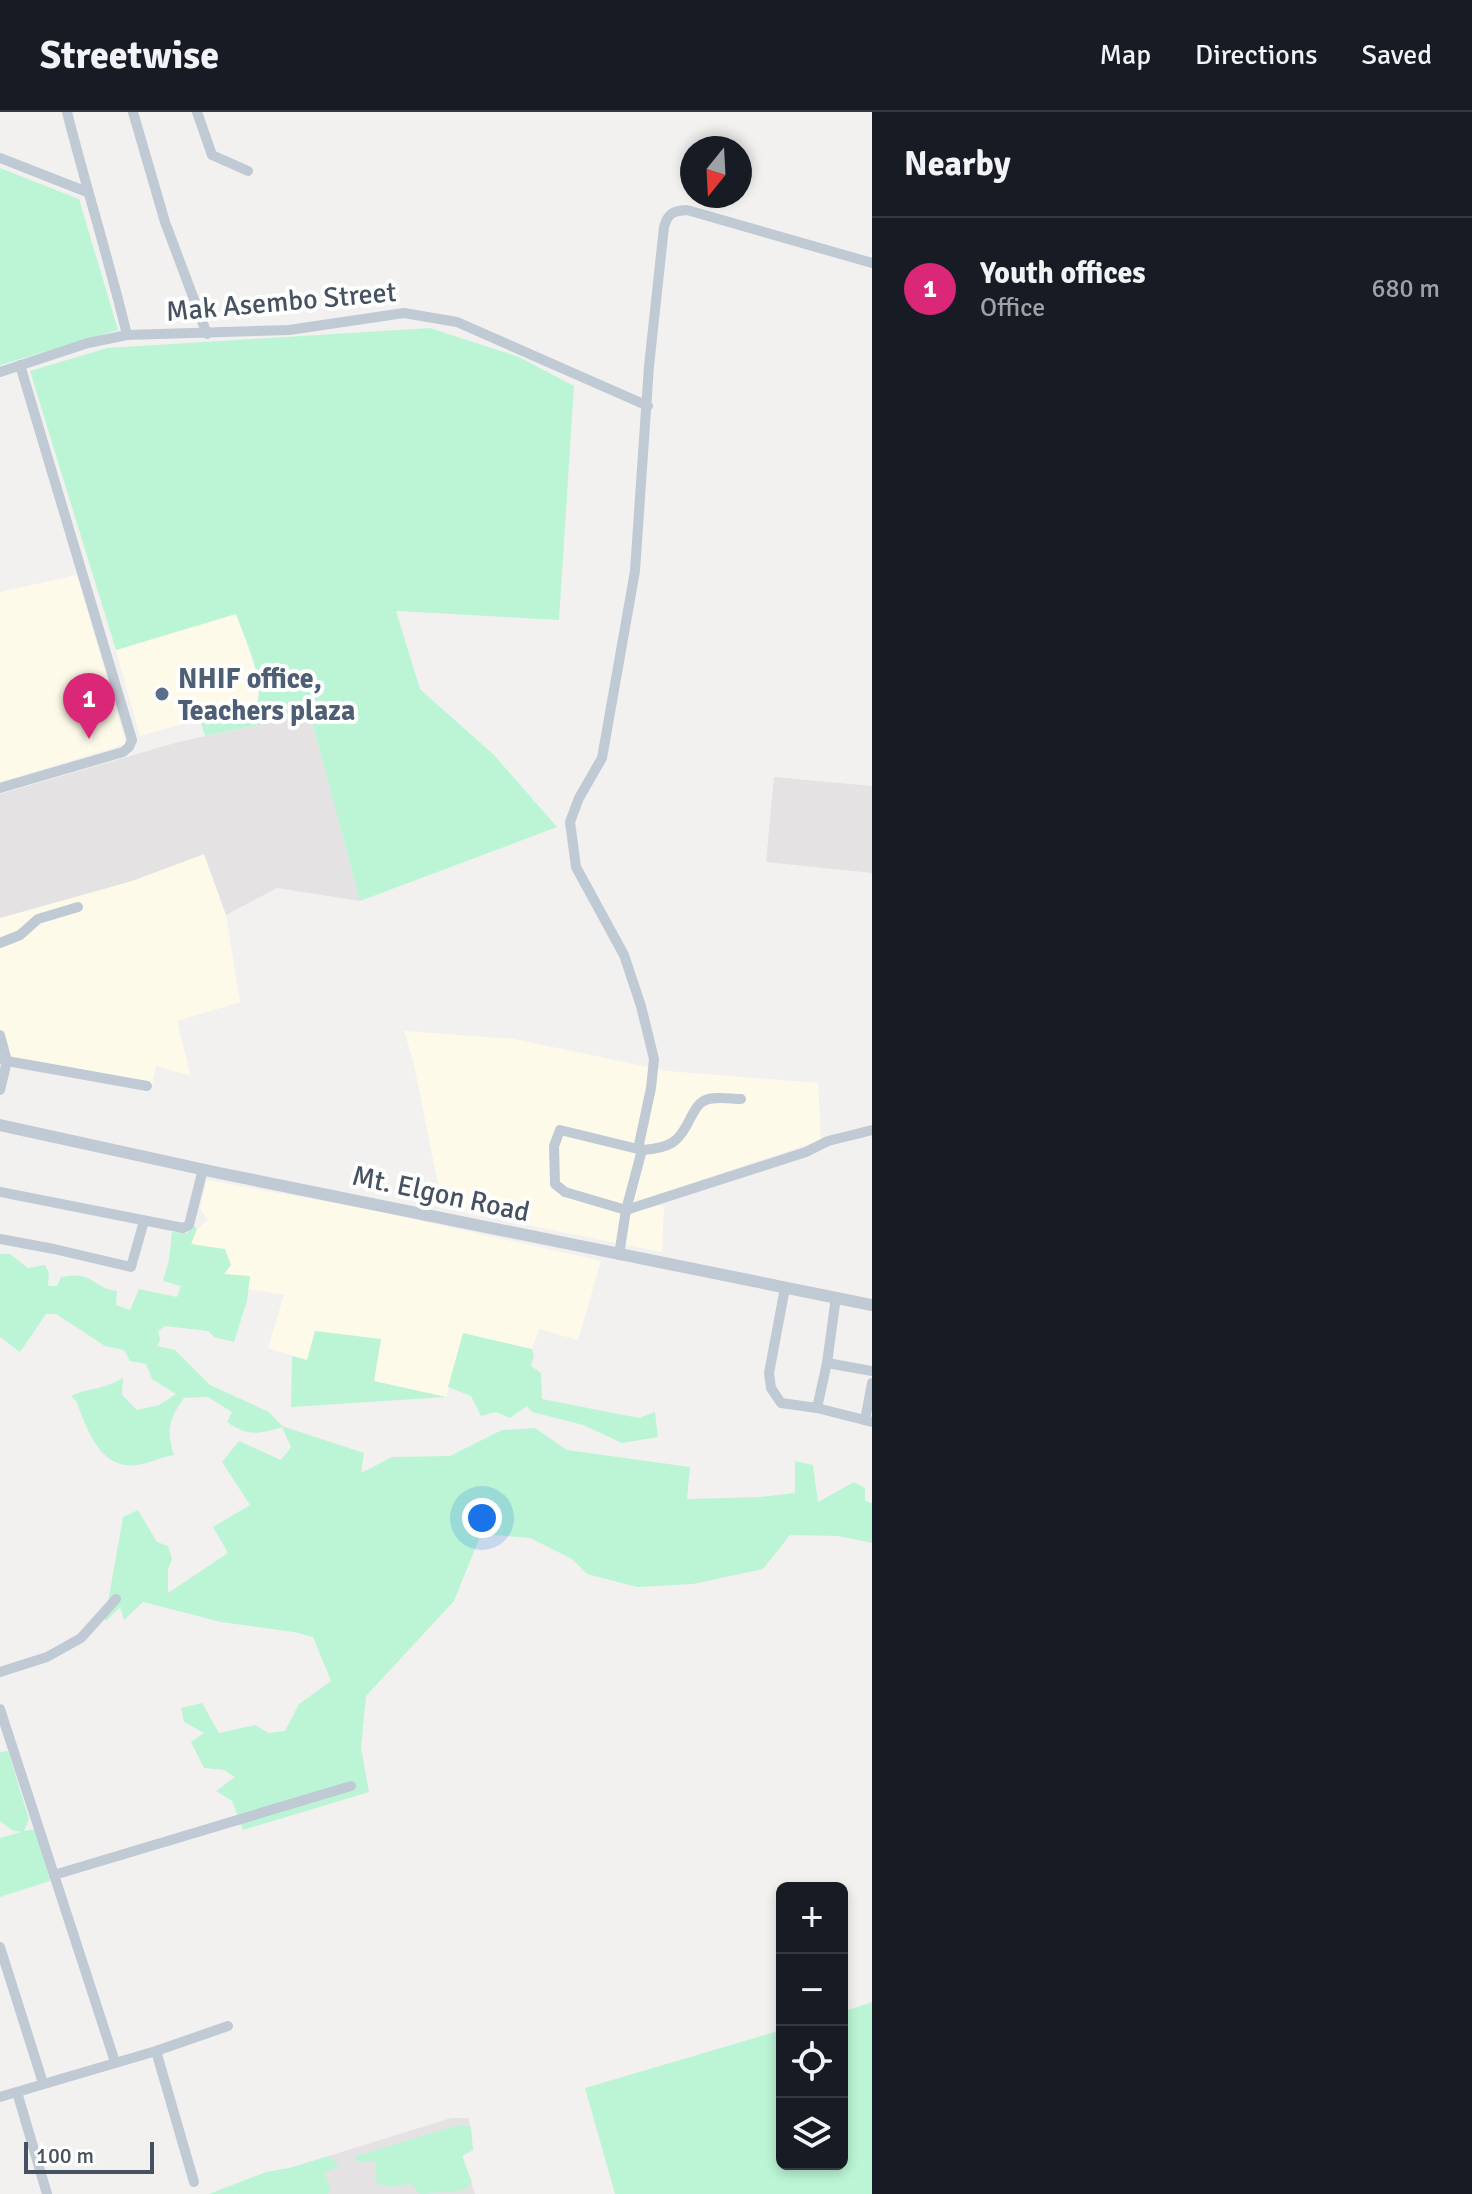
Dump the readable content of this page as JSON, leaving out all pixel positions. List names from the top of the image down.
{
  "streets": {
    "street": ["Mak Asembo Street", "Mt. Elgon Road"]
  },
  "places": ["NHIF office, Teachers plaza"],
  "scale_bar": "100 m",
  "north": "bottom",
  "page": {
    "header": "Streetwise",
    "nav": ["Map", "Directions", "Saved"],
    "heading": "Nearby",
    "list": [
      {
        "mark": "1",
        "name": "Youth offices",
        "note": "Office",
        "value": "680 m"
      }
    ],
    "pins": "1",
    "map_buttons": ["+", "−"],
    "scale": "100 m"
  }
}
